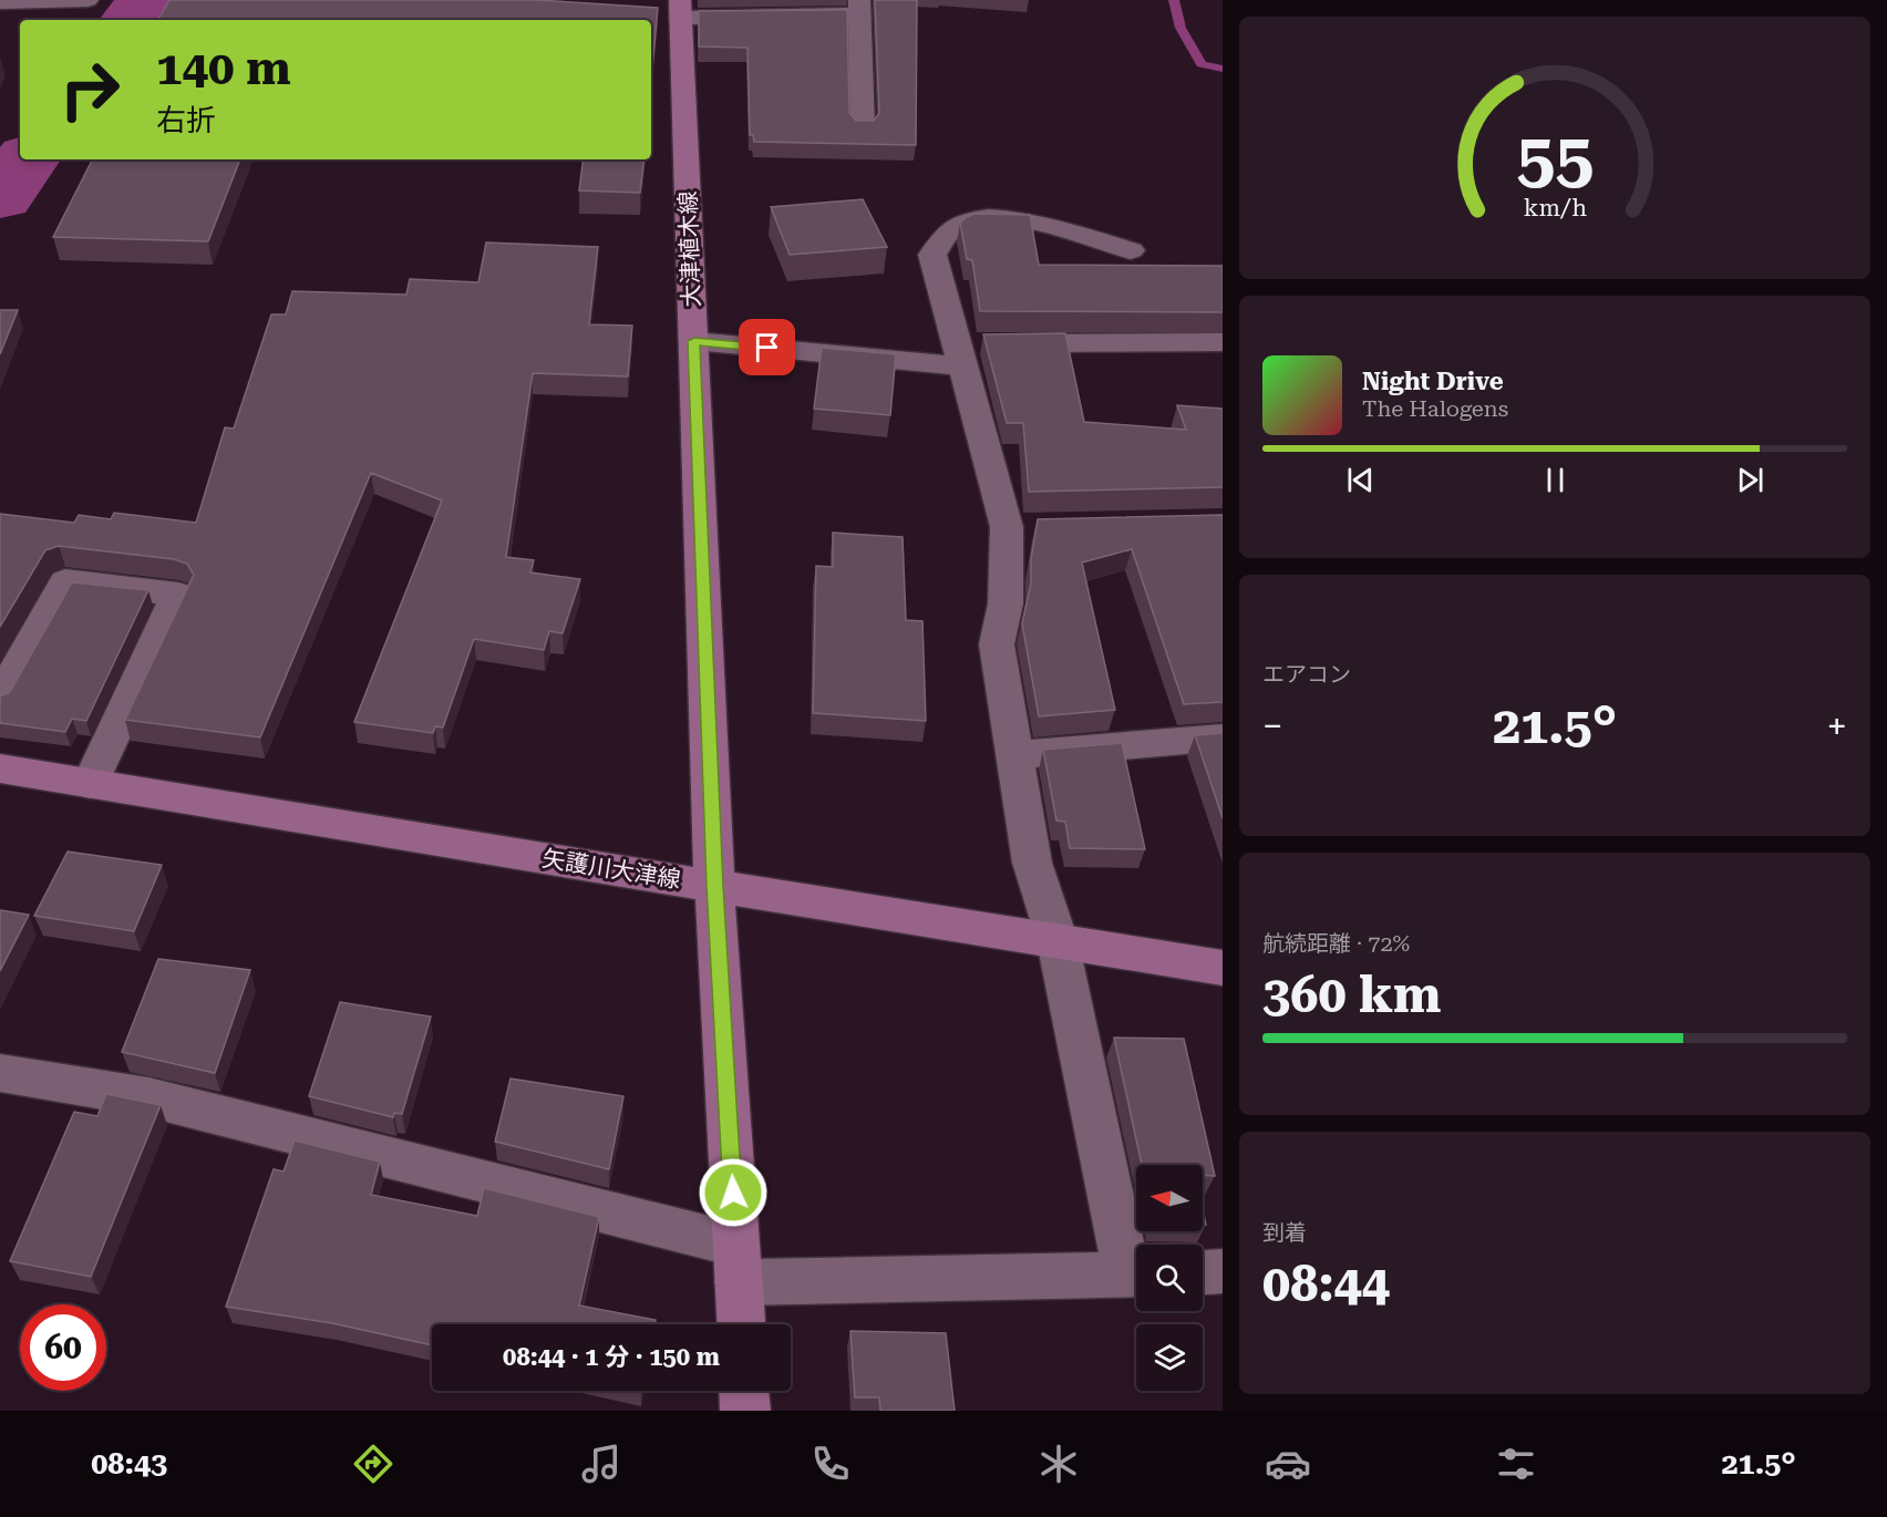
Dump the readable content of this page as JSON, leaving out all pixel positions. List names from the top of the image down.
{
  "streets": {
    "main road": ["大津植木線", "矢護川大津線"]
  },
  "crossings": [
    ["大津植木線", "矢護川大津線"]
  ],
  "north": "left",
  "page": {
    "turn": ["140 m", "右折"],
    "song": ["Night Drive", "The Halogens"],
    "tile": [
      "エアコン",
      ["航続距離 · 72%", "360 km"],
      ["到着", "08:44"]
    ],
    "heat": ["−", "21.5°", "+"],
    "limit": "60",
    "trip": "08:44 · 1 分 · 150 m",
    "tabs": ["08:43", "21.5°"],
    "gauge": ["55", "km/h"]
  }
}
